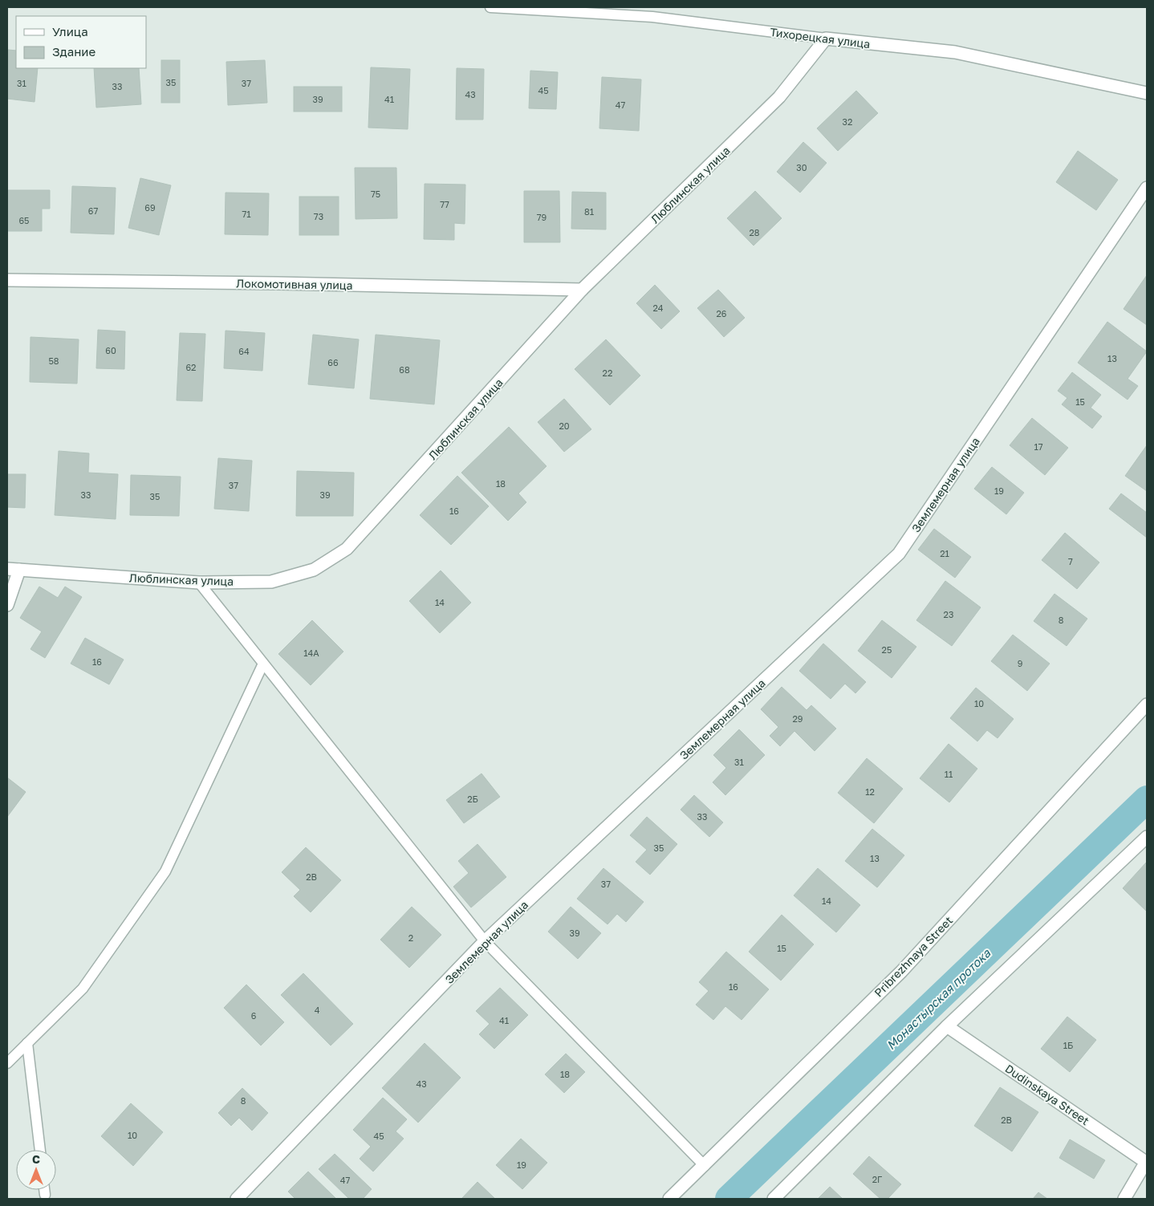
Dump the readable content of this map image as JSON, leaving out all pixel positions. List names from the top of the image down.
{
  "streets": {
    "street": [
      "Тихорецкая улица",
      "Люблинская улица",
      "Локомотивная улица",
      "Землемерная улица",
      "Pribrezhnaya Street",
      "Dudinskaya Street"
    ]
  },
  "crossings": [
    ["Тихорецкая улица", "Люблинская улица"],
    ["Люблинская улица", "Локомотивная улица"]
  ],
  "water": ["Монастырская протока"],
  "house_numbers": [
    "35",
    "31",
    "37",
    "33",
    "45",
    "43",
    "39",
    "41",
    "47",
    "32",
    "30",
    "75",
    "77",
    "69",
    "67",
    "81",
    "71",
    "73",
    "79",
    "65",
    "28",
    "24",
    "26",
    "60",
    "64",
    "13",
    "58",
    "66",
    "62",
    "68",
    "22",
    "15",
    "20",
    "17",
    "18",
    "37",
    "19",
    "33",
    "39",
    "35",
    "16",
    "21",
    "7",
    "14",
    "23",
    "8",
    "25",
    "14А",
    "16",
    "9",
    "10",
    "29",
    "31",
    "11",
    "12",
    "2Б",
    "33",
    "35",
    "13",
    "2В",
    "37",
    "14",
    "39",
    "2",
    "15",
    "16",
    "4",
    "6",
    "41",
    "1Б",
    "18",
    "43",
    "8",
    "2В",
    "10",
    "45",
    "19",
    "2Г",
    "47"
  ],
  "legend": ["Улица", "Здание"],
  "north": "top"
}
